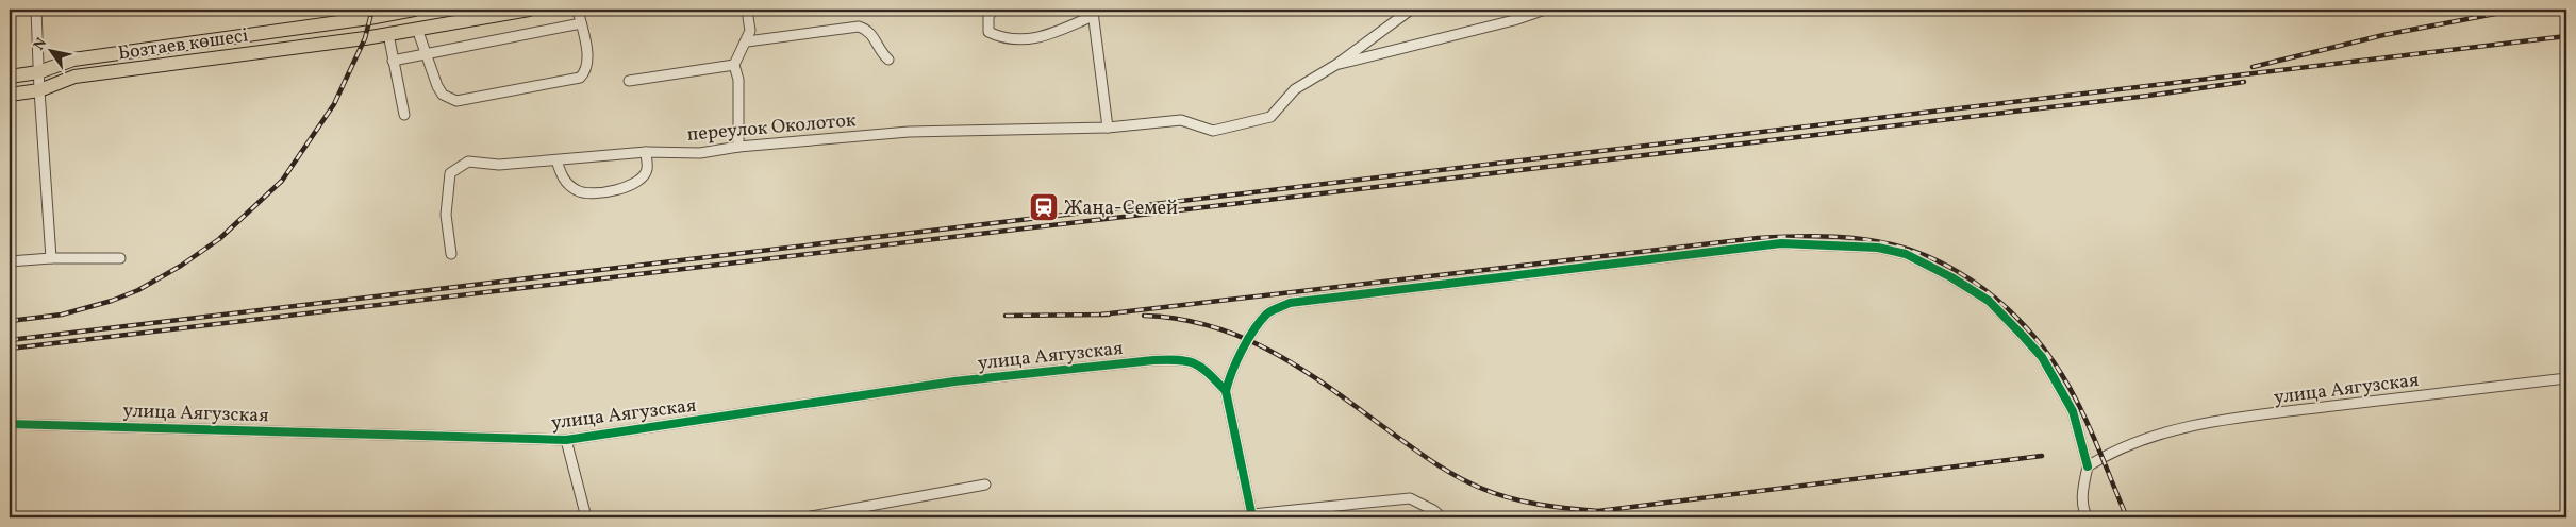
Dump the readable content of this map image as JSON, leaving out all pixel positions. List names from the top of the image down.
{
  "streets": {
    "highway": ["Бозтаев көшесі"],
    "street": ["переулок Околоток", "улица Аягузская"]
  },
  "places": {
    "station": ["Жаңа-Семей"]
  },
  "north": "top left"
}
